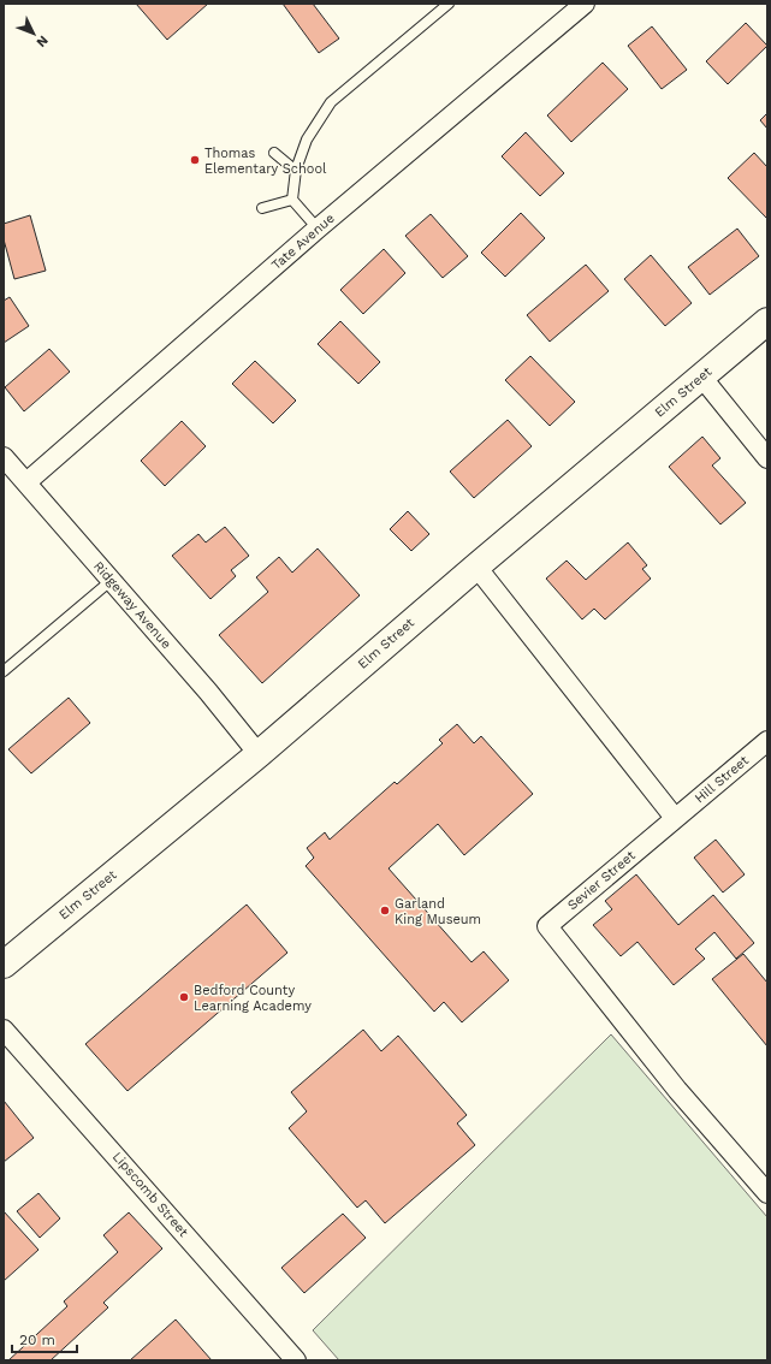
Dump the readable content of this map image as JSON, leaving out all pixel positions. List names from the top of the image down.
{
  "streets": {
    "main road": ["Elm Street"],
    "street": [
      "Tate Avenue",
      "Ridgeway Avenue",
      "Hill Street",
      "Sevier Street",
      "Lipscomb Street"
    ]
  },
  "crossings": [
    ["Tate Avenue", "Ridgeway Avenue"],
    ["Elm Street", "Ridgeway Avenue"],
    ["Hill Street", "Sevier Street"]
  ],
  "places": ["Thomas Elementary School", "Garland King Museum", "Bedford County Learning Academy"],
  "scale_bar": "20 m",
  "north": "bottom right"
}
